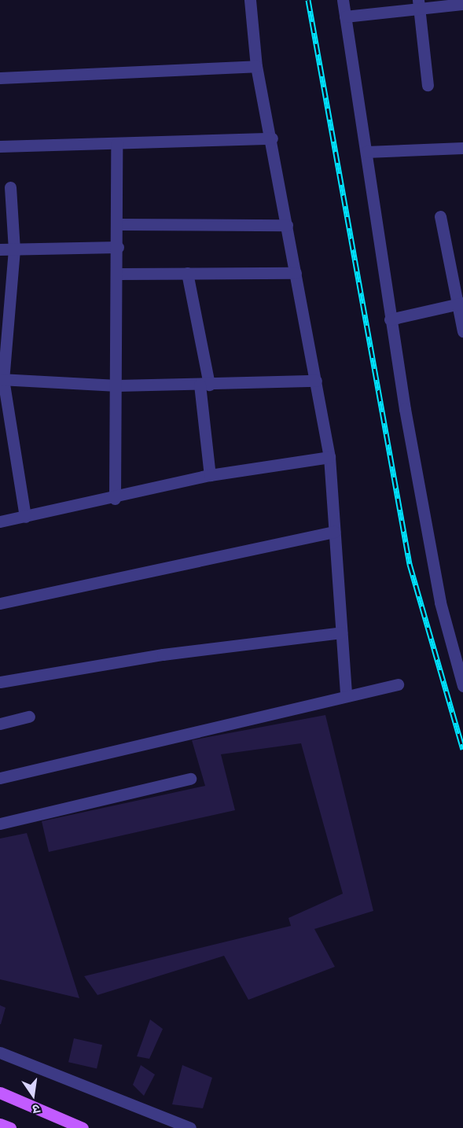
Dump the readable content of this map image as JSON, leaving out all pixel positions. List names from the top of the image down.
{
  "north": "bottom"
}
